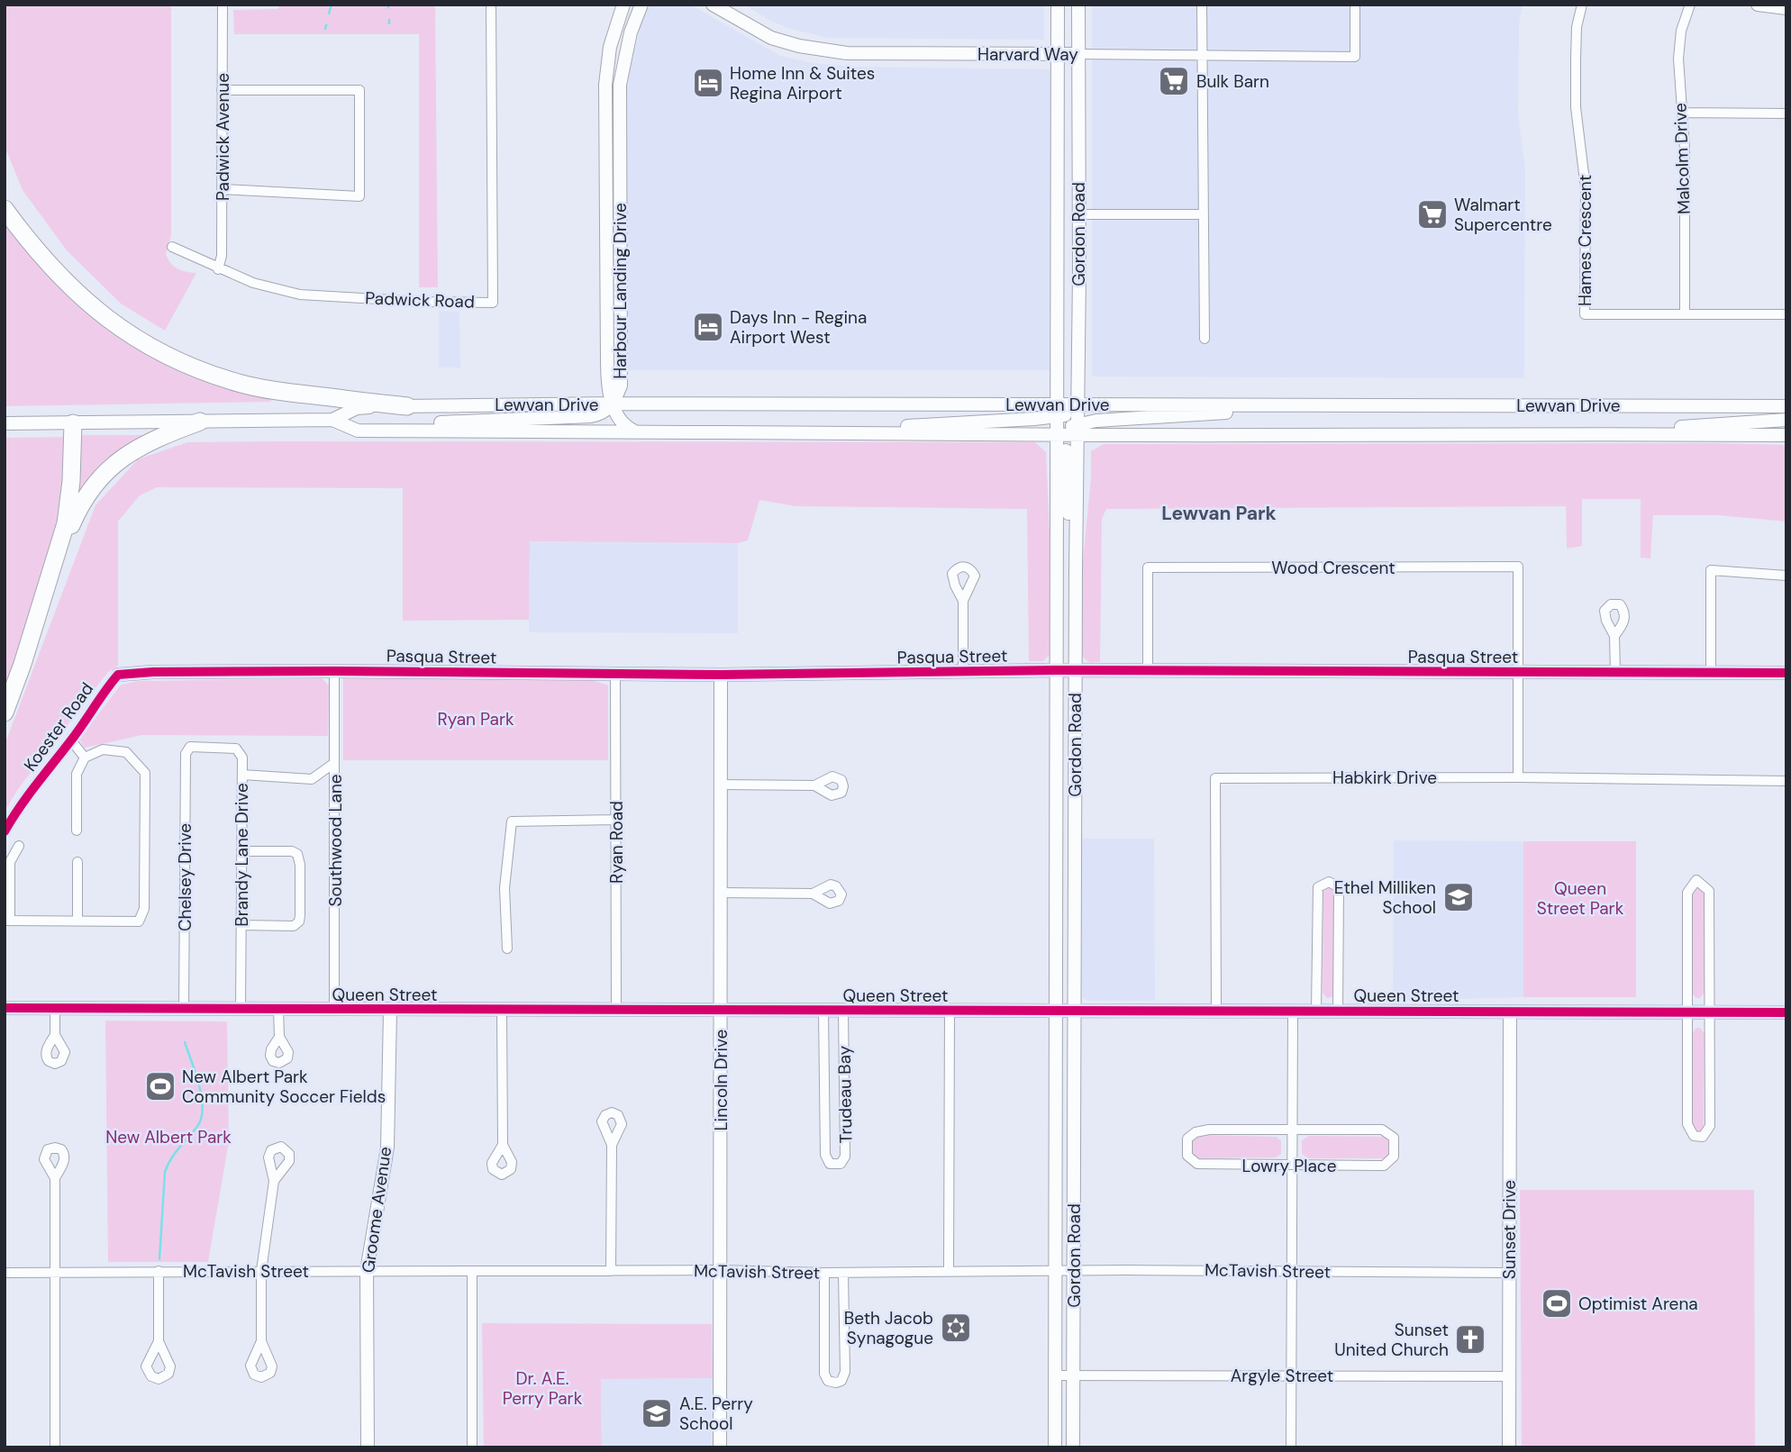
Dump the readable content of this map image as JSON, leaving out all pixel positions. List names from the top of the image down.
{
  "streets": {
    "main road": [
      "Harvard Way",
      "Gordon Road",
      "Harbour Landing Drive",
      "Lewvan Drive",
      "Pasqua Street",
      "Queen Street",
      "Lincoln Drive",
      "Groome Avenue",
      "Sunset Drive"
    ],
    "street": [
      "Padwick Avenue",
      "Malcolm Drive",
      "Hames Crescent",
      "Padwick Road",
      "Wood Crescent",
      "Koester Road",
      "Habkirk Drive",
      "Southwood Lane",
      "Ryan Road",
      "Brandy Lane Drive",
      "Chelsey Drive",
      "Trudeau Bay",
      "Lowry Place",
      "McTavish Street",
      "Argyle Street"
    ]
  },
  "crossings": [
    ["Harvard Way", "Gordon Road"],
    ["Padwick Avenue", "Padwick Road"],
    ["Malcolm Drive", "Hames Crescent"],
    ["Gordon Road", "Lewvan Drive"],
    ["Gordon Road", "Pasqua Street"],
    ["Gordon Road", "Queen Street"],
    ["Gordon Road", "McTavish Street"],
    ["Gordon Road", "Argyle Street"],
    ["Harbour Landing Drive", "Lewvan Drive"],
    ["Wood Crescent", "Pasqua Street"],
    ["Pasqua Street", "Koester Road"],
    ["Pasqua Street", "Southwood Lane"],
    ["Pasqua Street", "Ryan Road"],
    ["Pasqua Street", "Lincoln Drive"],
    ["Habkirk Drive", "Queen Street"],
    ["Southwood Lane", "Queen Street"],
    ["Ryan Road", "Queen Street"],
    ["Brandy Lane Drive", "Chelsey Drive"],
    ["Brandy Lane Drive", "Queen Street"],
    ["Chelsey Drive", "Queen Street"],
    ["Queen Street", "Lincoln Drive"],
    ["Queen Street", "Trudeau Bay"],
    ["Queen Street", "Groome Avenue"],
    ["Queen Street", "Sunset Drive"],
    ["Lincoln Drive", "McTavish Street"],
    ["Groome Avenue", "McTavish Street"],
    ["Sunset Drive", "McTavish Street"],
    ["Sunset Drive", "Argyle Street"]
  ],
  "districts": ["Lewvan Park"],
  "parks": [
    "Ryan Park",
    "Queen Street Park",
    "New Albert Park",
    "Dr. A.E. Perry Park"
  ],
  "places": {
    "supermarket": ["Bulk Barn", "Walmart Supercentre"],
    "hotel": ["Home Inn & Suites Regina Airport", "Days Inn - Regina Airport West"],
    "school or university": ["Ethel Milliken School", "A.E. Perry School"],
    "sports": ["New Albert Park Community Soccer Fields", "Optimist Arena"],
    "synagogue": ["Beth Jacob Synagogue"],
    "church": ["Sunset United Church"]
  }
}
